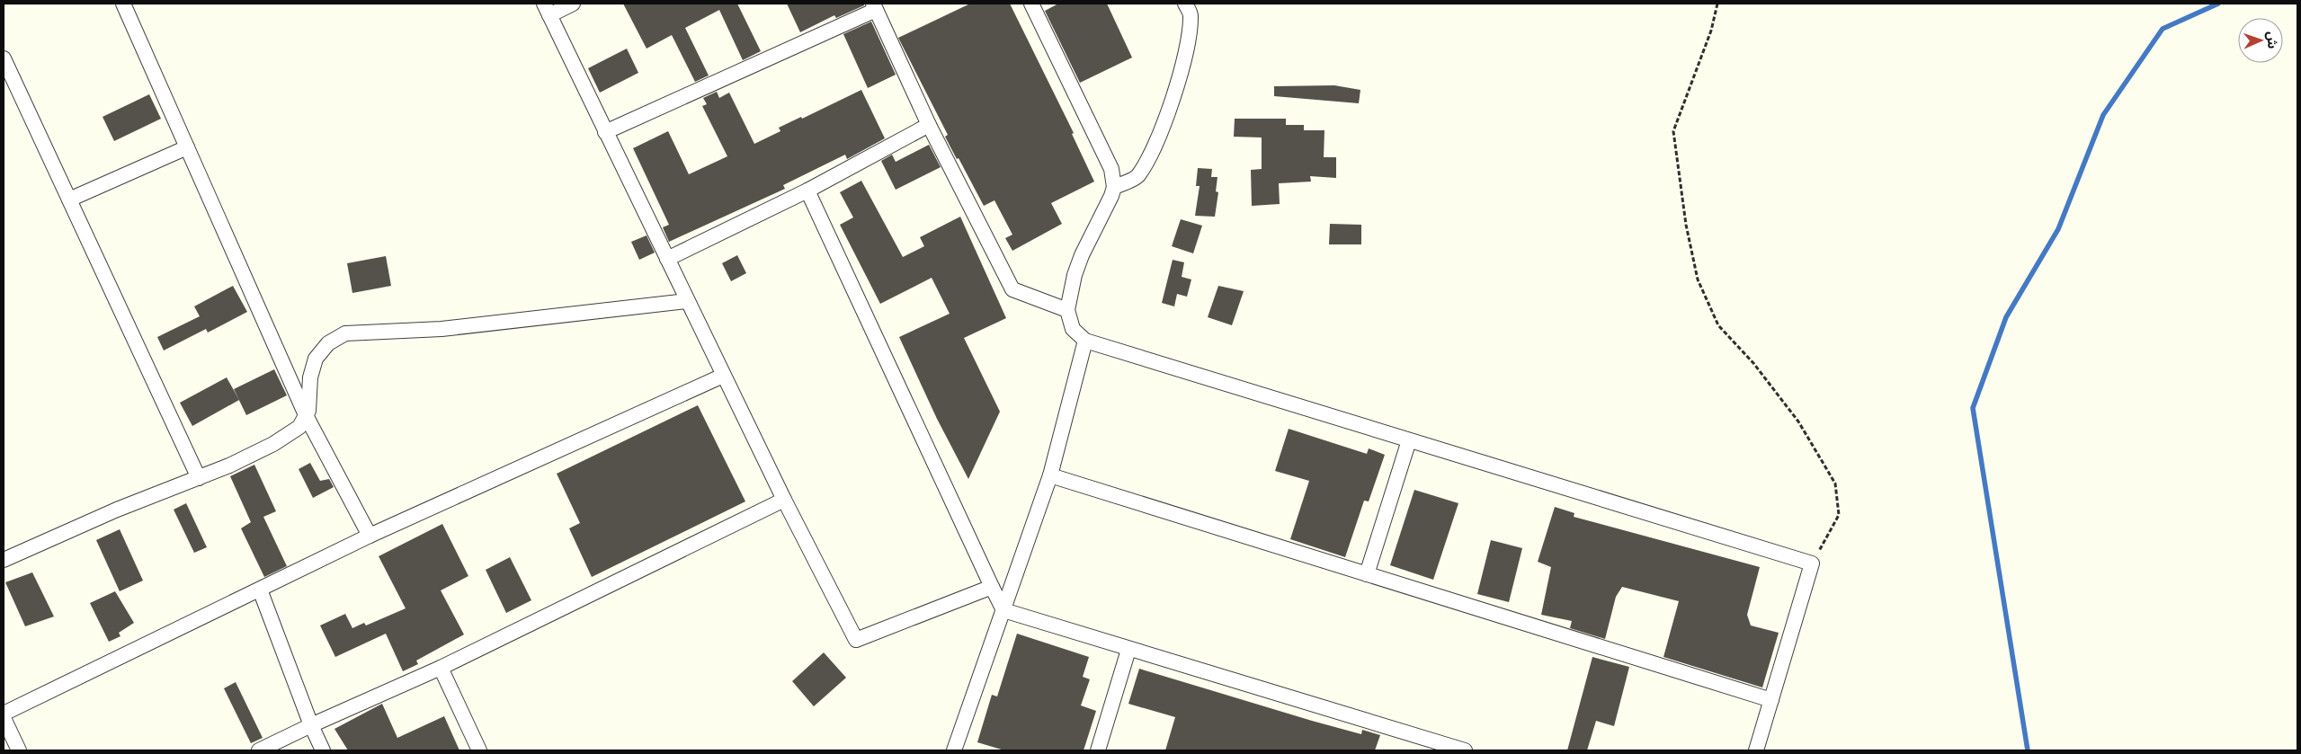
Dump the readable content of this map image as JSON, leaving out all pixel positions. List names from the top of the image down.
{
  "north": "right"
}
